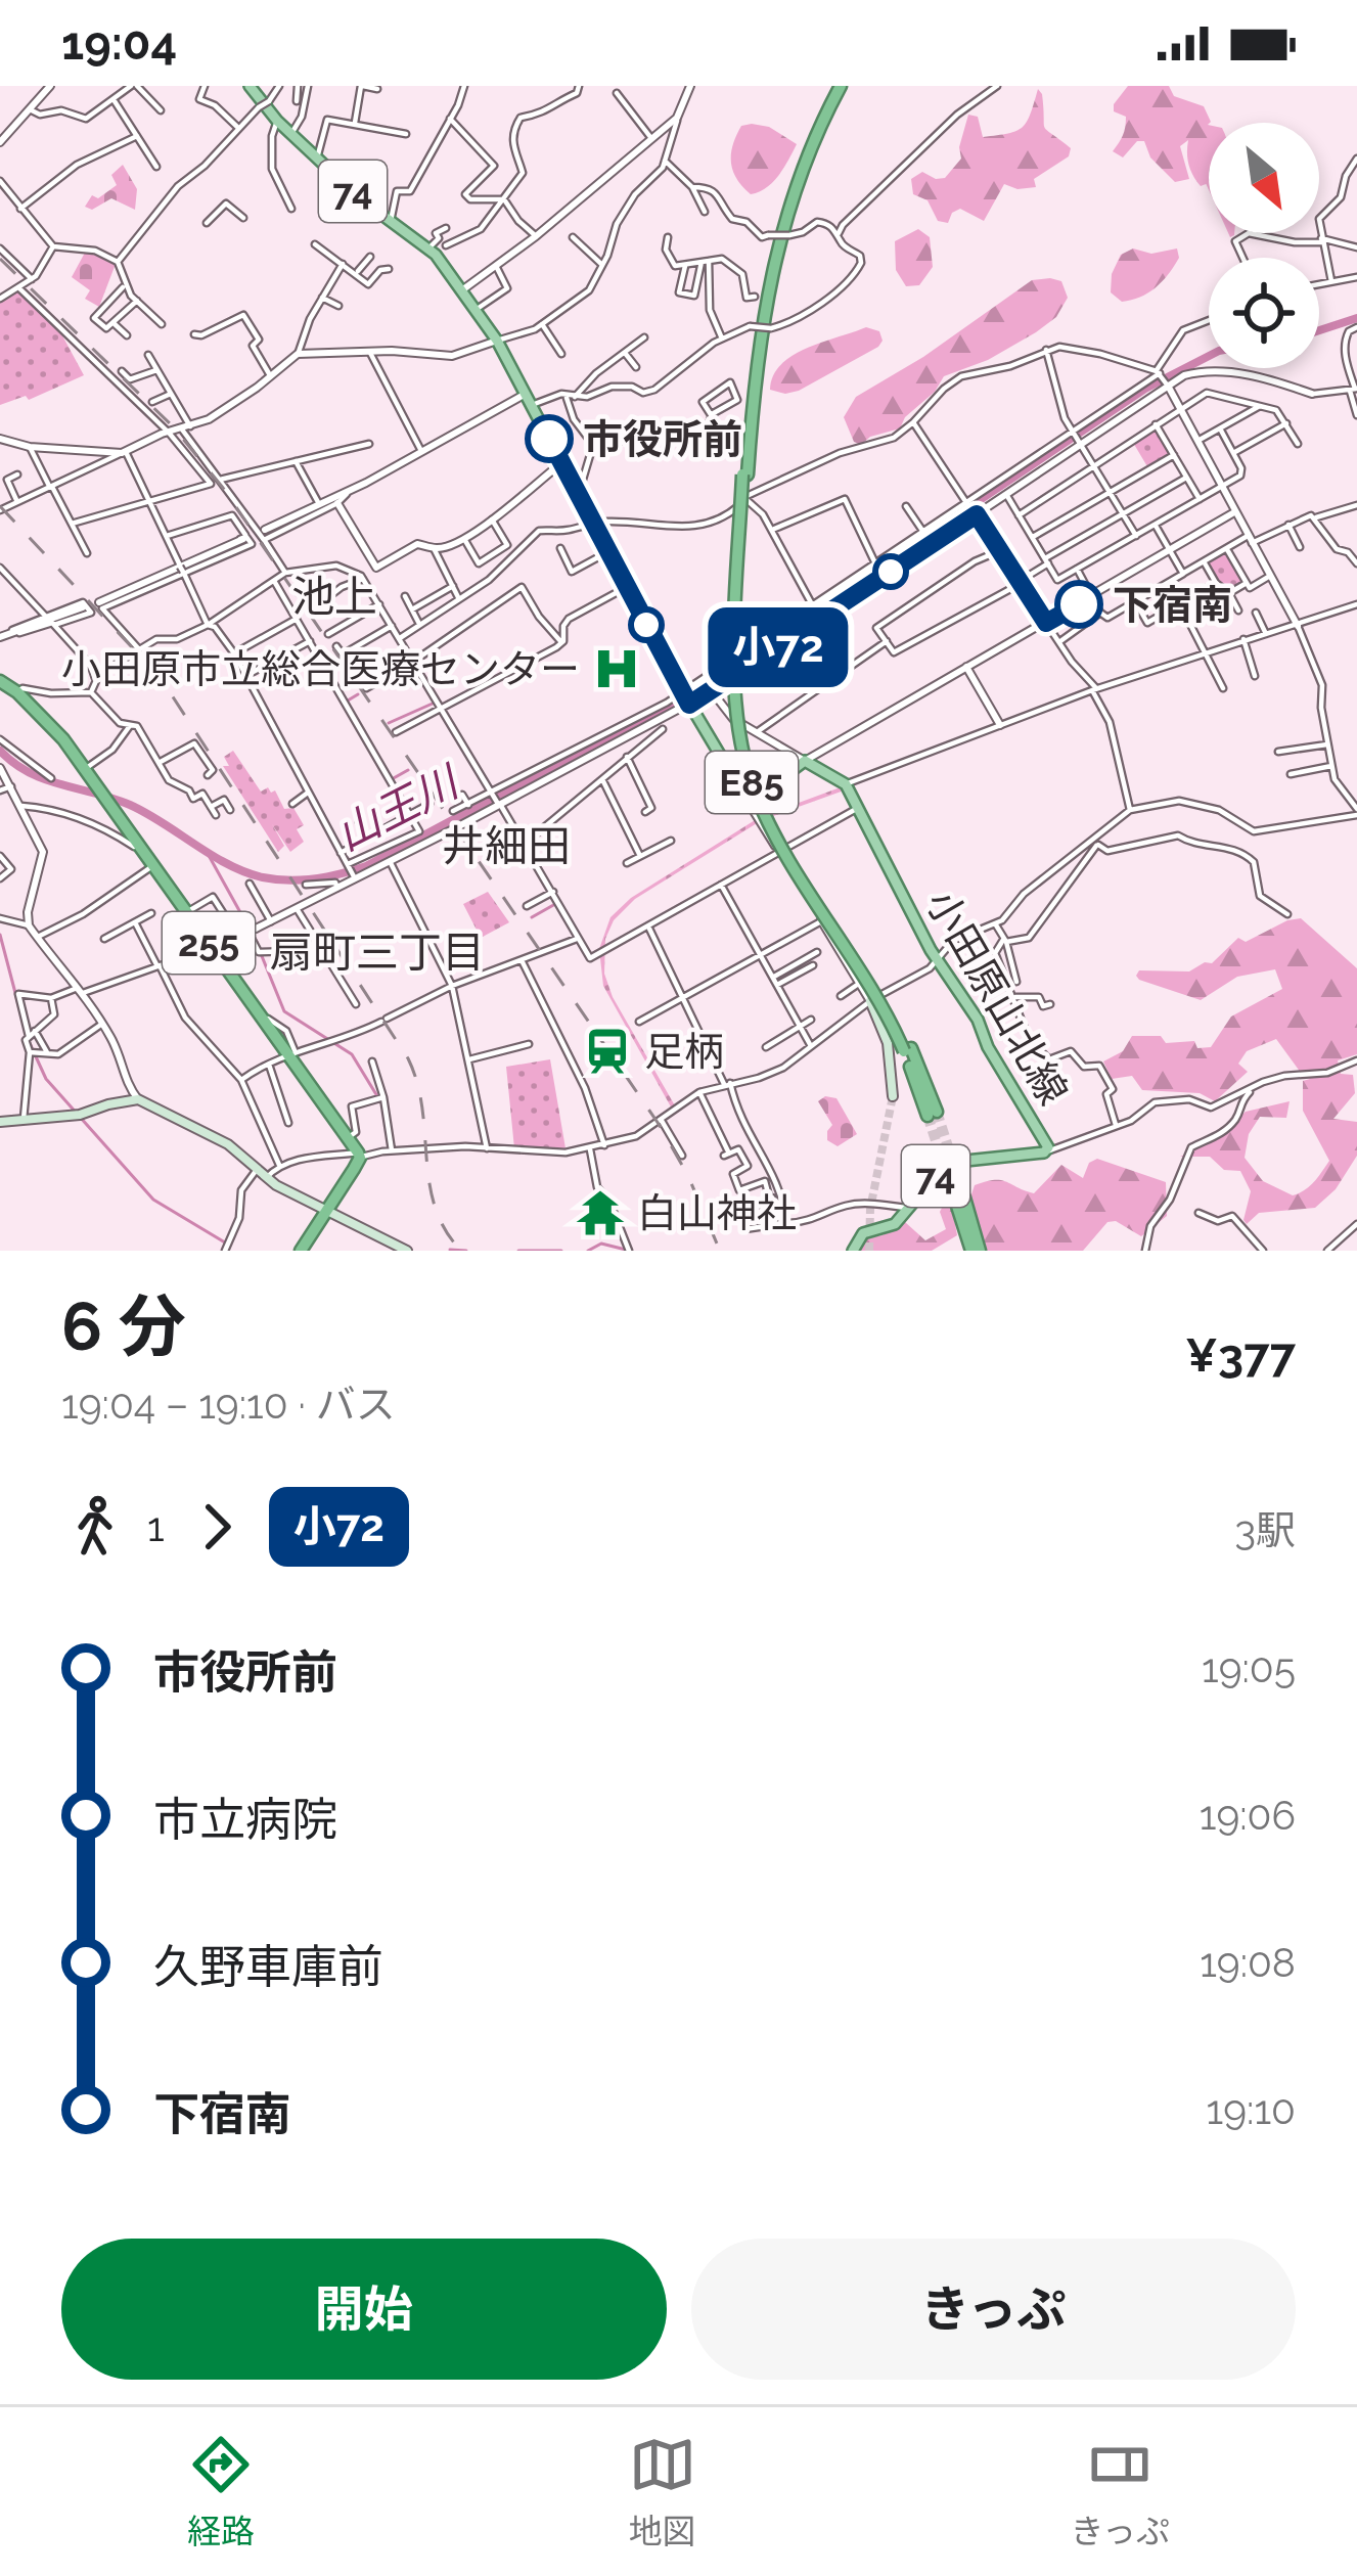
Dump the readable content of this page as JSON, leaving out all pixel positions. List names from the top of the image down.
{
  "streets": {
    "highway": ["E85", "255"],
    "main road": ["74", "小田原山北線"]
  },
  "districts": ["池上", "井細田", "扇町三丁目"],
  "water": ["山王川"],
  "places": {
    "other": ["市役所前", "下宿南"],
    "hospital": ["小田原市立総合医療センター"],
    "station": ["足柄"],
    "temple": ["白山神社"]
  },
  "lines": ["bus line 小72"],
  "north": "bottom right",
  "page": {
    "status": "19:04",
    "on_map": "小72",
    "heading": ["6 分", "19:04 – 19:10 · バス", "¥377"],
    "legs": ["1", "小72", "3駅"],
    "list": [
      {
        "name": "市役所前",
        "value": "19:05"
      },
      {
        "name": "市立病院",
        "value": "19:06"
      },
      {
        "name": "久野車庫前",
        "value": "19:08"
      },
      {
        "name": "下宿南",
        "value": "19:10"
      }
    ],
    "buttons": ["開始", "きっぷ"],
    "tabs": ["経路", "地図", "きっぷ"]
  }
}
